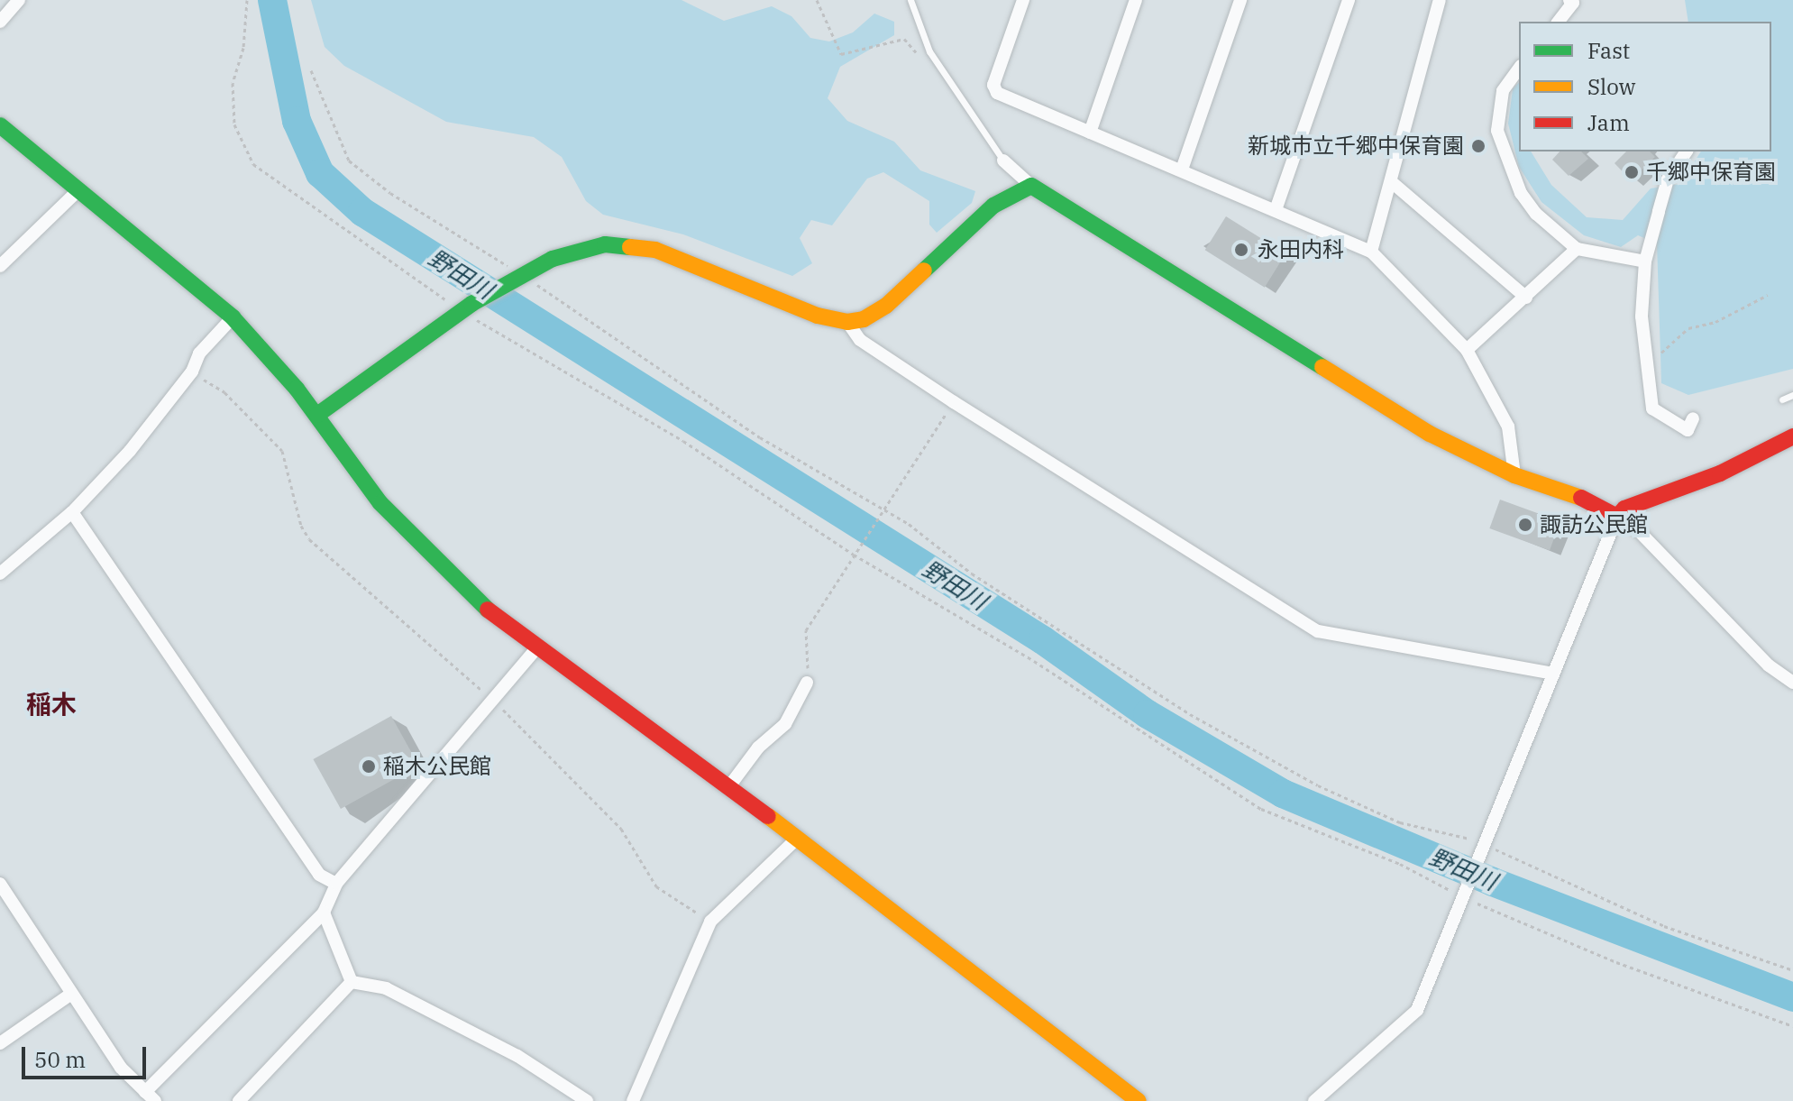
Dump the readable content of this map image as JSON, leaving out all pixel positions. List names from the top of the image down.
{
  "districts": ["稲木"],
  "water": ["野田川"],
  "places": [
    "新城市立千郷中保育園",
    "千郷中保育園",
    "永田内科",
    "諏訪公民館",
    "稲木公民館"
  ],
  "legend": ["Fast", "Slow", "Jam"],
  "scale_bar": "50 m"
}
